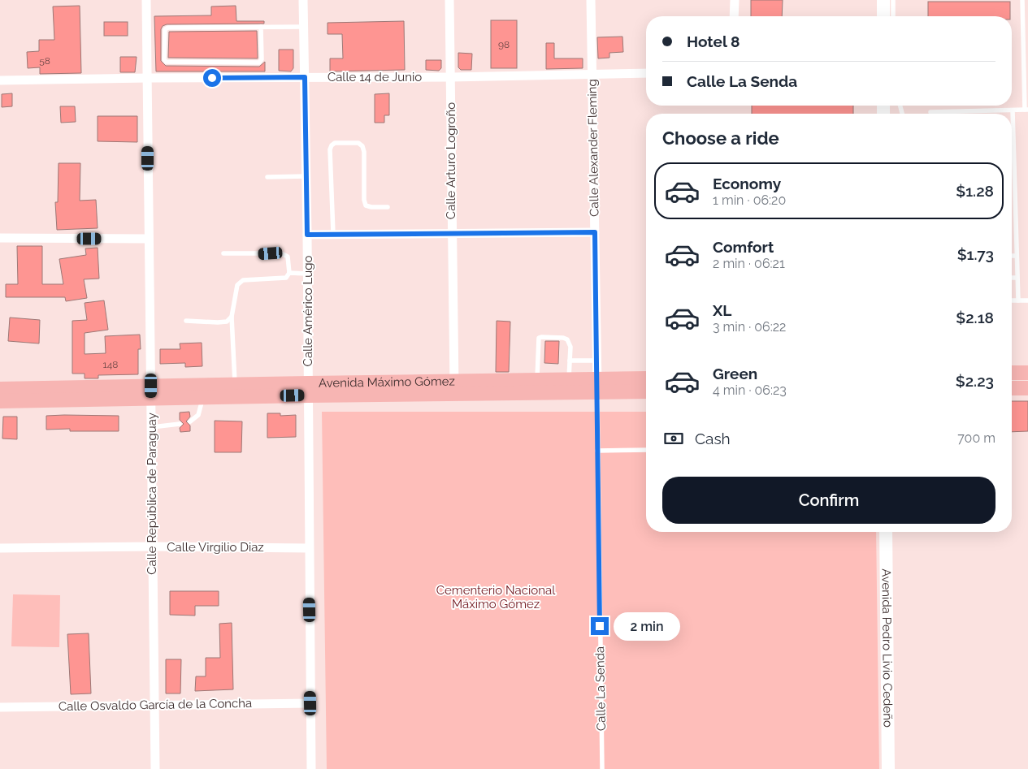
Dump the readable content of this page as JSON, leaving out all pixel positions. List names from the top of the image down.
{
  "streets": {
    "main road": ["Avenida Máximo Gómez", "Avenida Pedro Livio Cedeño"],
    "street": [
      "Calle 14 de Junio",
      "Calle Alexander Fleming",
      "Calle Arturo Logroño",
      "Calle Américo Lugo",
      "Calle República de Paraguay",
      "Calle Virgilio Diaz",
      "Calle Osvaldo García de la Concha"
    ],
    "lane": ["Calle La Senda"]
  },
  "crossings": [
    ["Calle 14 de Junio", "Calle Alexander Fleming"],
    ["Calle 14 de Junio", "Calle Arturo Logroño"],
    ["Calle 14 de Junio", "Calle Américo Lugo"],
    ["Calle 14 de Junio", "Calle República de Paraguay"],
    ["Calle Alexander Fleming", "Avenida Máximo Gómez"],
    ["Calle Alexander Fleming", "Calle La Senda"],
    ["Calle Arturo Logroño", "Avenida Máximo Gómez"],
    ["Calle Américo Lugo", "Avenida Máximo Gómez"],
    ["Calle Américo Lugo", "Calle Virgilio Diaz"],
    ["Calle Américo Lugo", "Calle Osvaldo García de la Concha"],
    ["Avenida Máximo Gómez", "Calle República de Paraguay"],
    ["Avenida Máximo Gómez", "Calle La Senda"],
    ["Calle República de Paraguay", "Calle Virgilio Diaz"],
    ["Calle República de Paraguay", "Calle Osvaldo García de la Concha"]
  ],
  "parks": ["Cementerio Nacional Máximo Gómez"],
  "house_numbers": ["98", "58", "148"],
  "page": {
    "banner": ["Hotel 8", "Calle La Senda"],
    "heading": "Choose a ride",
    "list": [
      {
        "name": "Economy",
        "note": "1 min · 06:20",
        "value": "$1.28"
      },
      {
        "name": "Comfort",
        "note": "2 min · 06:21",
        "value": "$1.73"
      },
      {
        "name": "XL",
        "note": "3 min · 06:22",
        "value": "$2.18"
      },
      {
        "name": "Green",
        "note": "4 min · 06:23",
        "value": "$2.23"
      }
    ],
    "pay": ["Cash", "700 m"],
    "buttons": "Confirm",
    "bubble": "2 min"
  }
}
